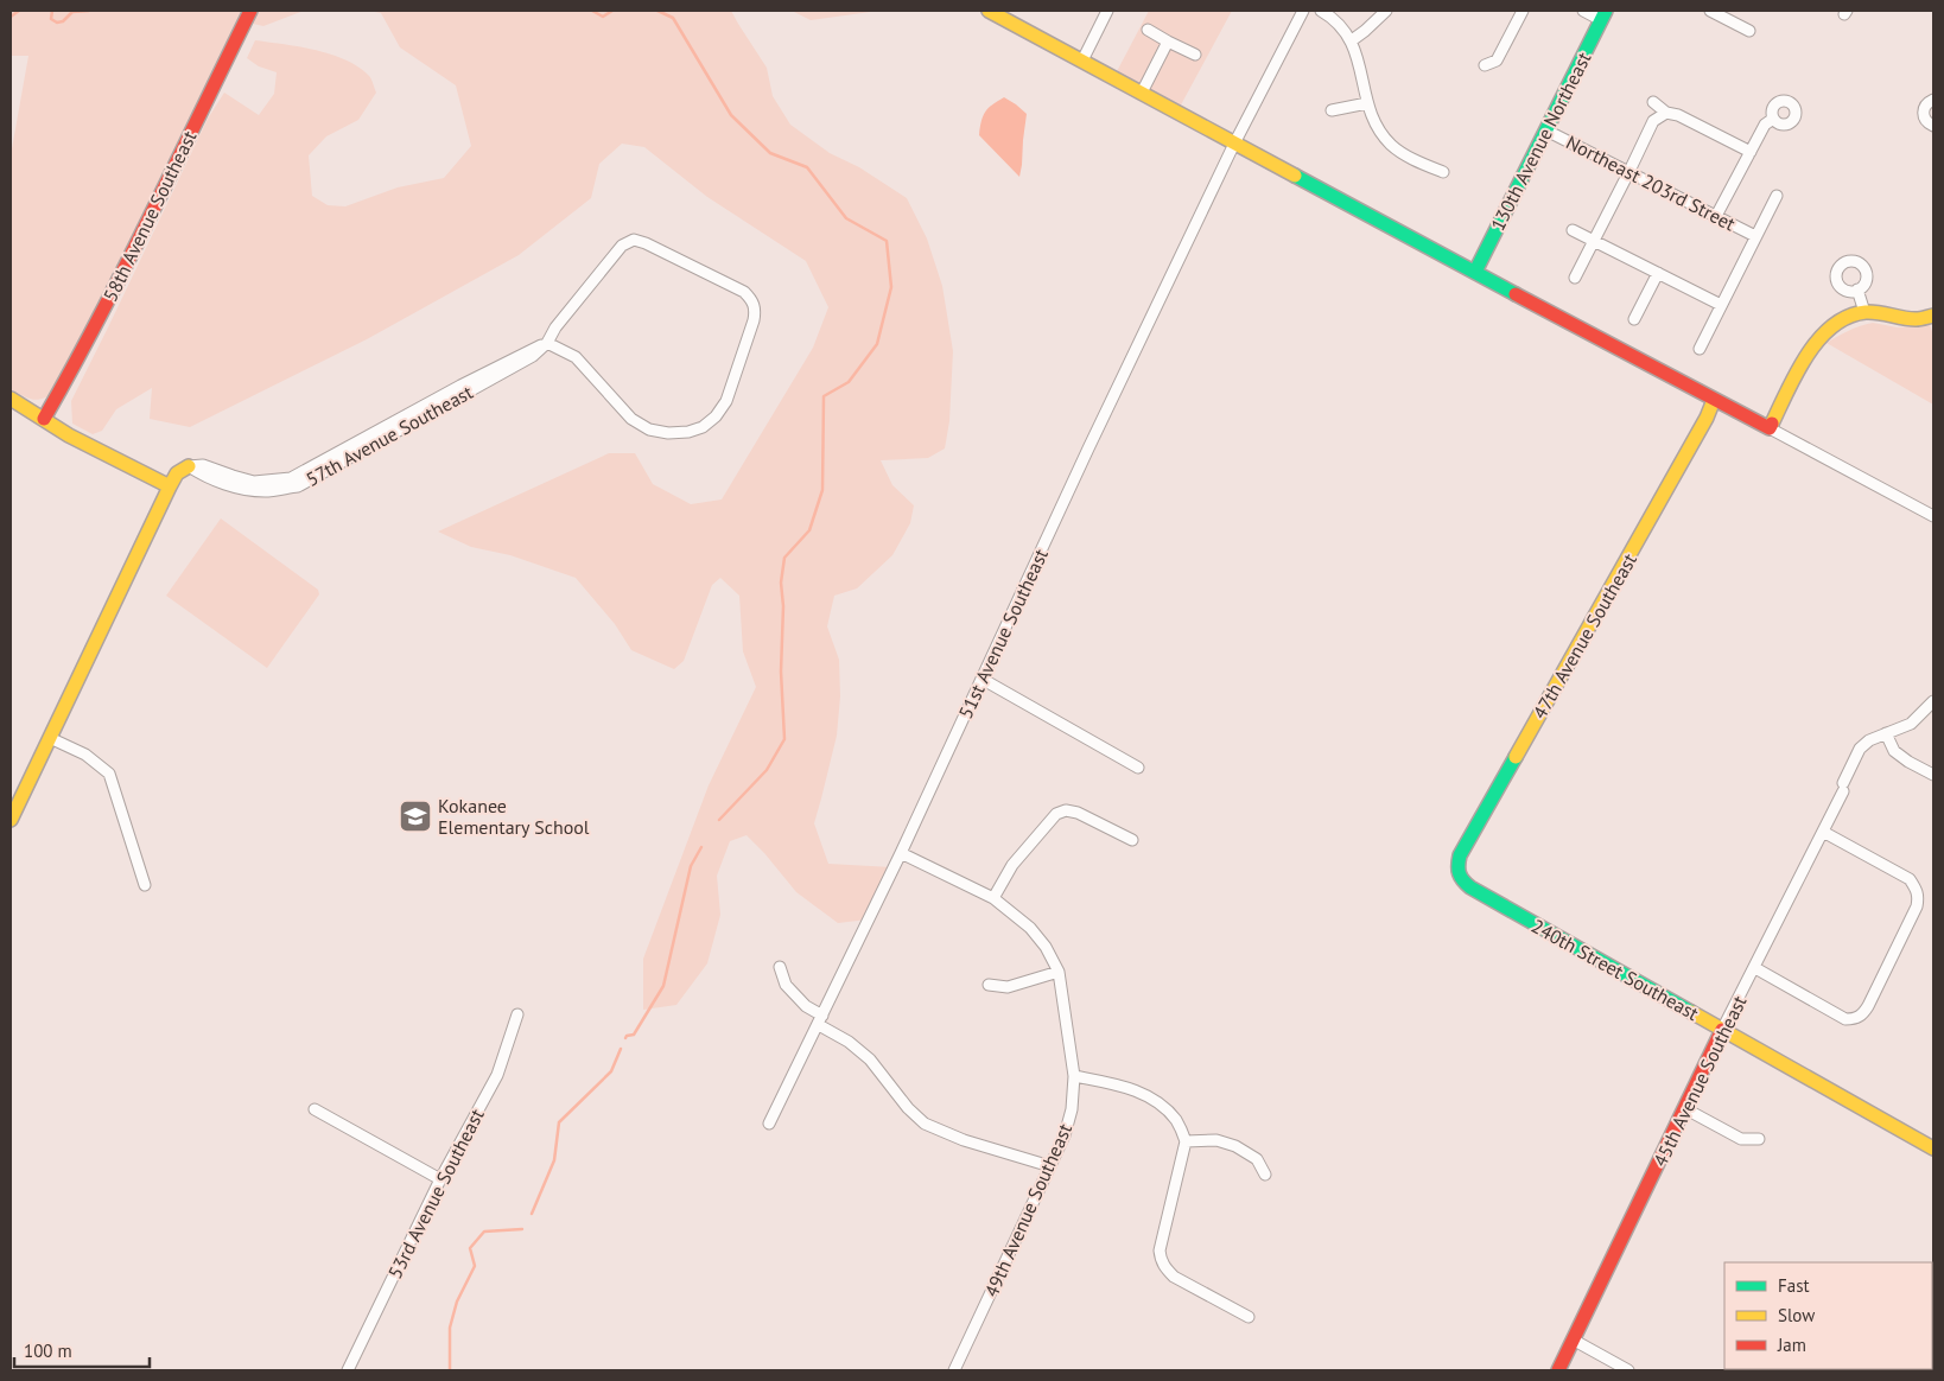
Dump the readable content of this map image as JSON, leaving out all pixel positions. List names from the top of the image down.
{
  "streets": {
    "street": [
      "130th Avenue Northeast",
      "Northeast 203rd Street",
      "58th Avenue Southeast",
      "57th Avenue Southeast",
      "51st Avenue Southeast",
      "47th Avenue Southeast",
      "240th Street Southeast",
      "45th Avenue Southeast",
      "53rd Avenue Southeast",
      "49th Avenue Southeast"
    ]
  },
  "crossings": [
    ["130th Avenue Northeast", "Northeast 203rd Street"],
    ["51st Avenue Southeast", "49th Avenue Southeast"],
    ["47th Avenue Southeast", "240th Street Southeast"],
    ["240th Street Southeast", "45th Avenue Southeast"]
  ],
  "places": {
    "school or university": ["Kokanee Elementary School"]
  },
  "legend": ["Fast", "Slow", "Jam"],
  "scale_bar": "100 m"
}
